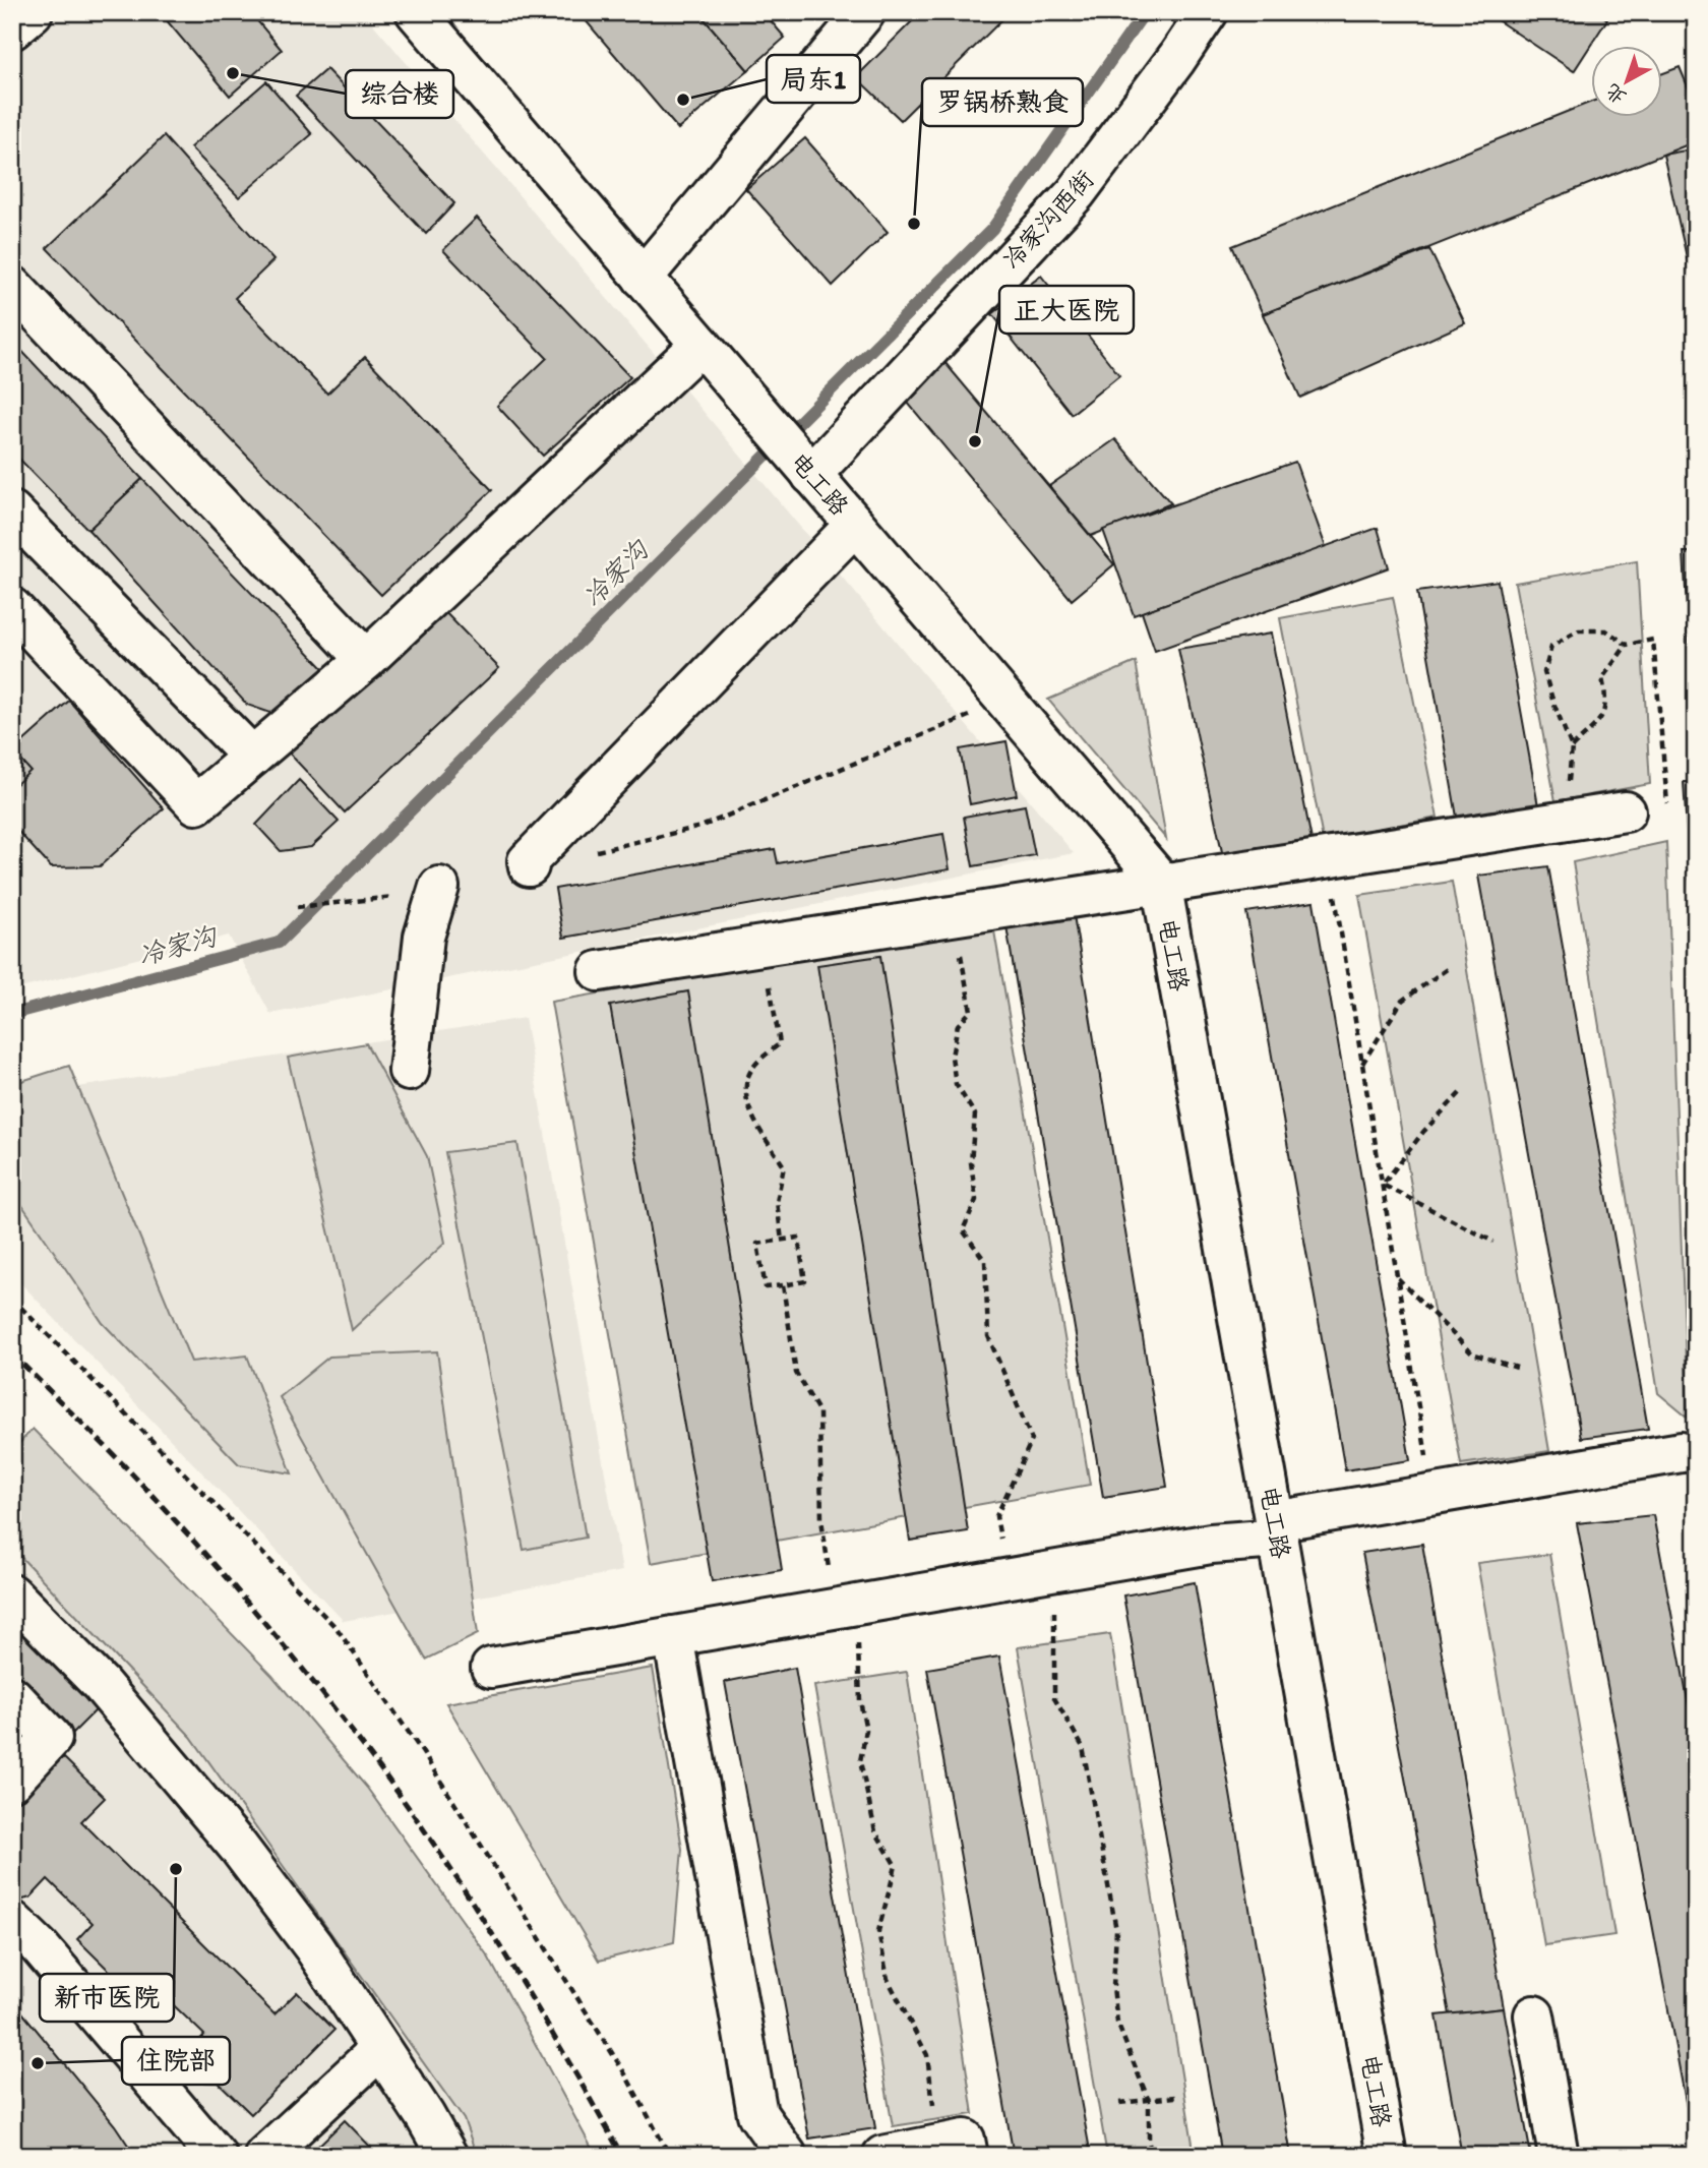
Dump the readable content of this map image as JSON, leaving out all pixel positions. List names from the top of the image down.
{
  "streets": {
    "street": ["冷家沟西街", "电工路"]
  },
  "crossings": [
    ["冷家沟西街", "电工路"]
  ],
  "water": ["冷家沟"],
  "places": [
    "综合楼",
    "局东1",
    "罗锅桥熟食",
    "正大医院",
    "新市医院",
    "住院部"
  ],
  "north": "bottom left"
}
